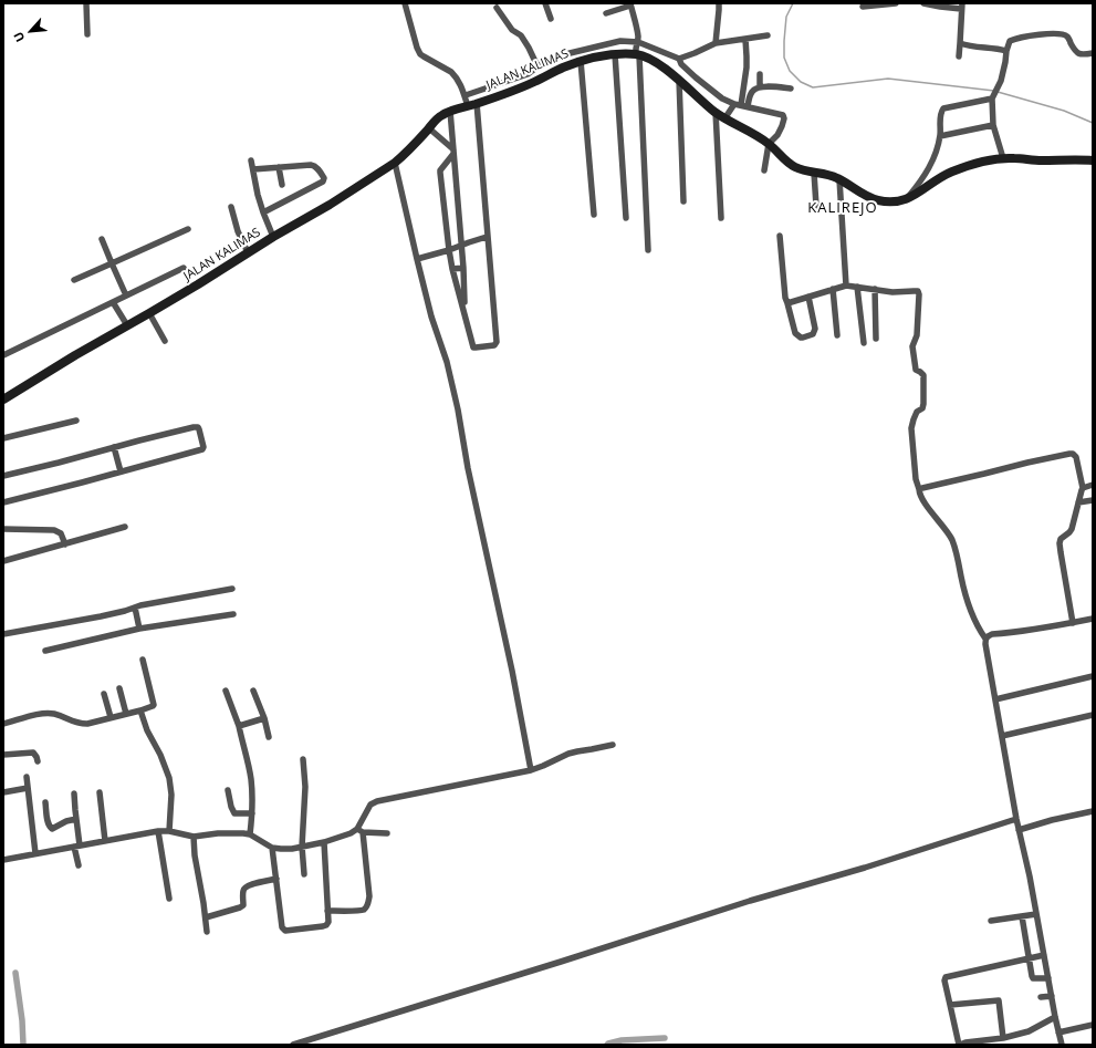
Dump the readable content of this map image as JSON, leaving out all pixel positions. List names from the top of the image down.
{
  "streets": {
    "street": ["JALAN KALIMAS"]
  },
  "districts": ["KALIREJO"],
  "north": "bottom left"
}
